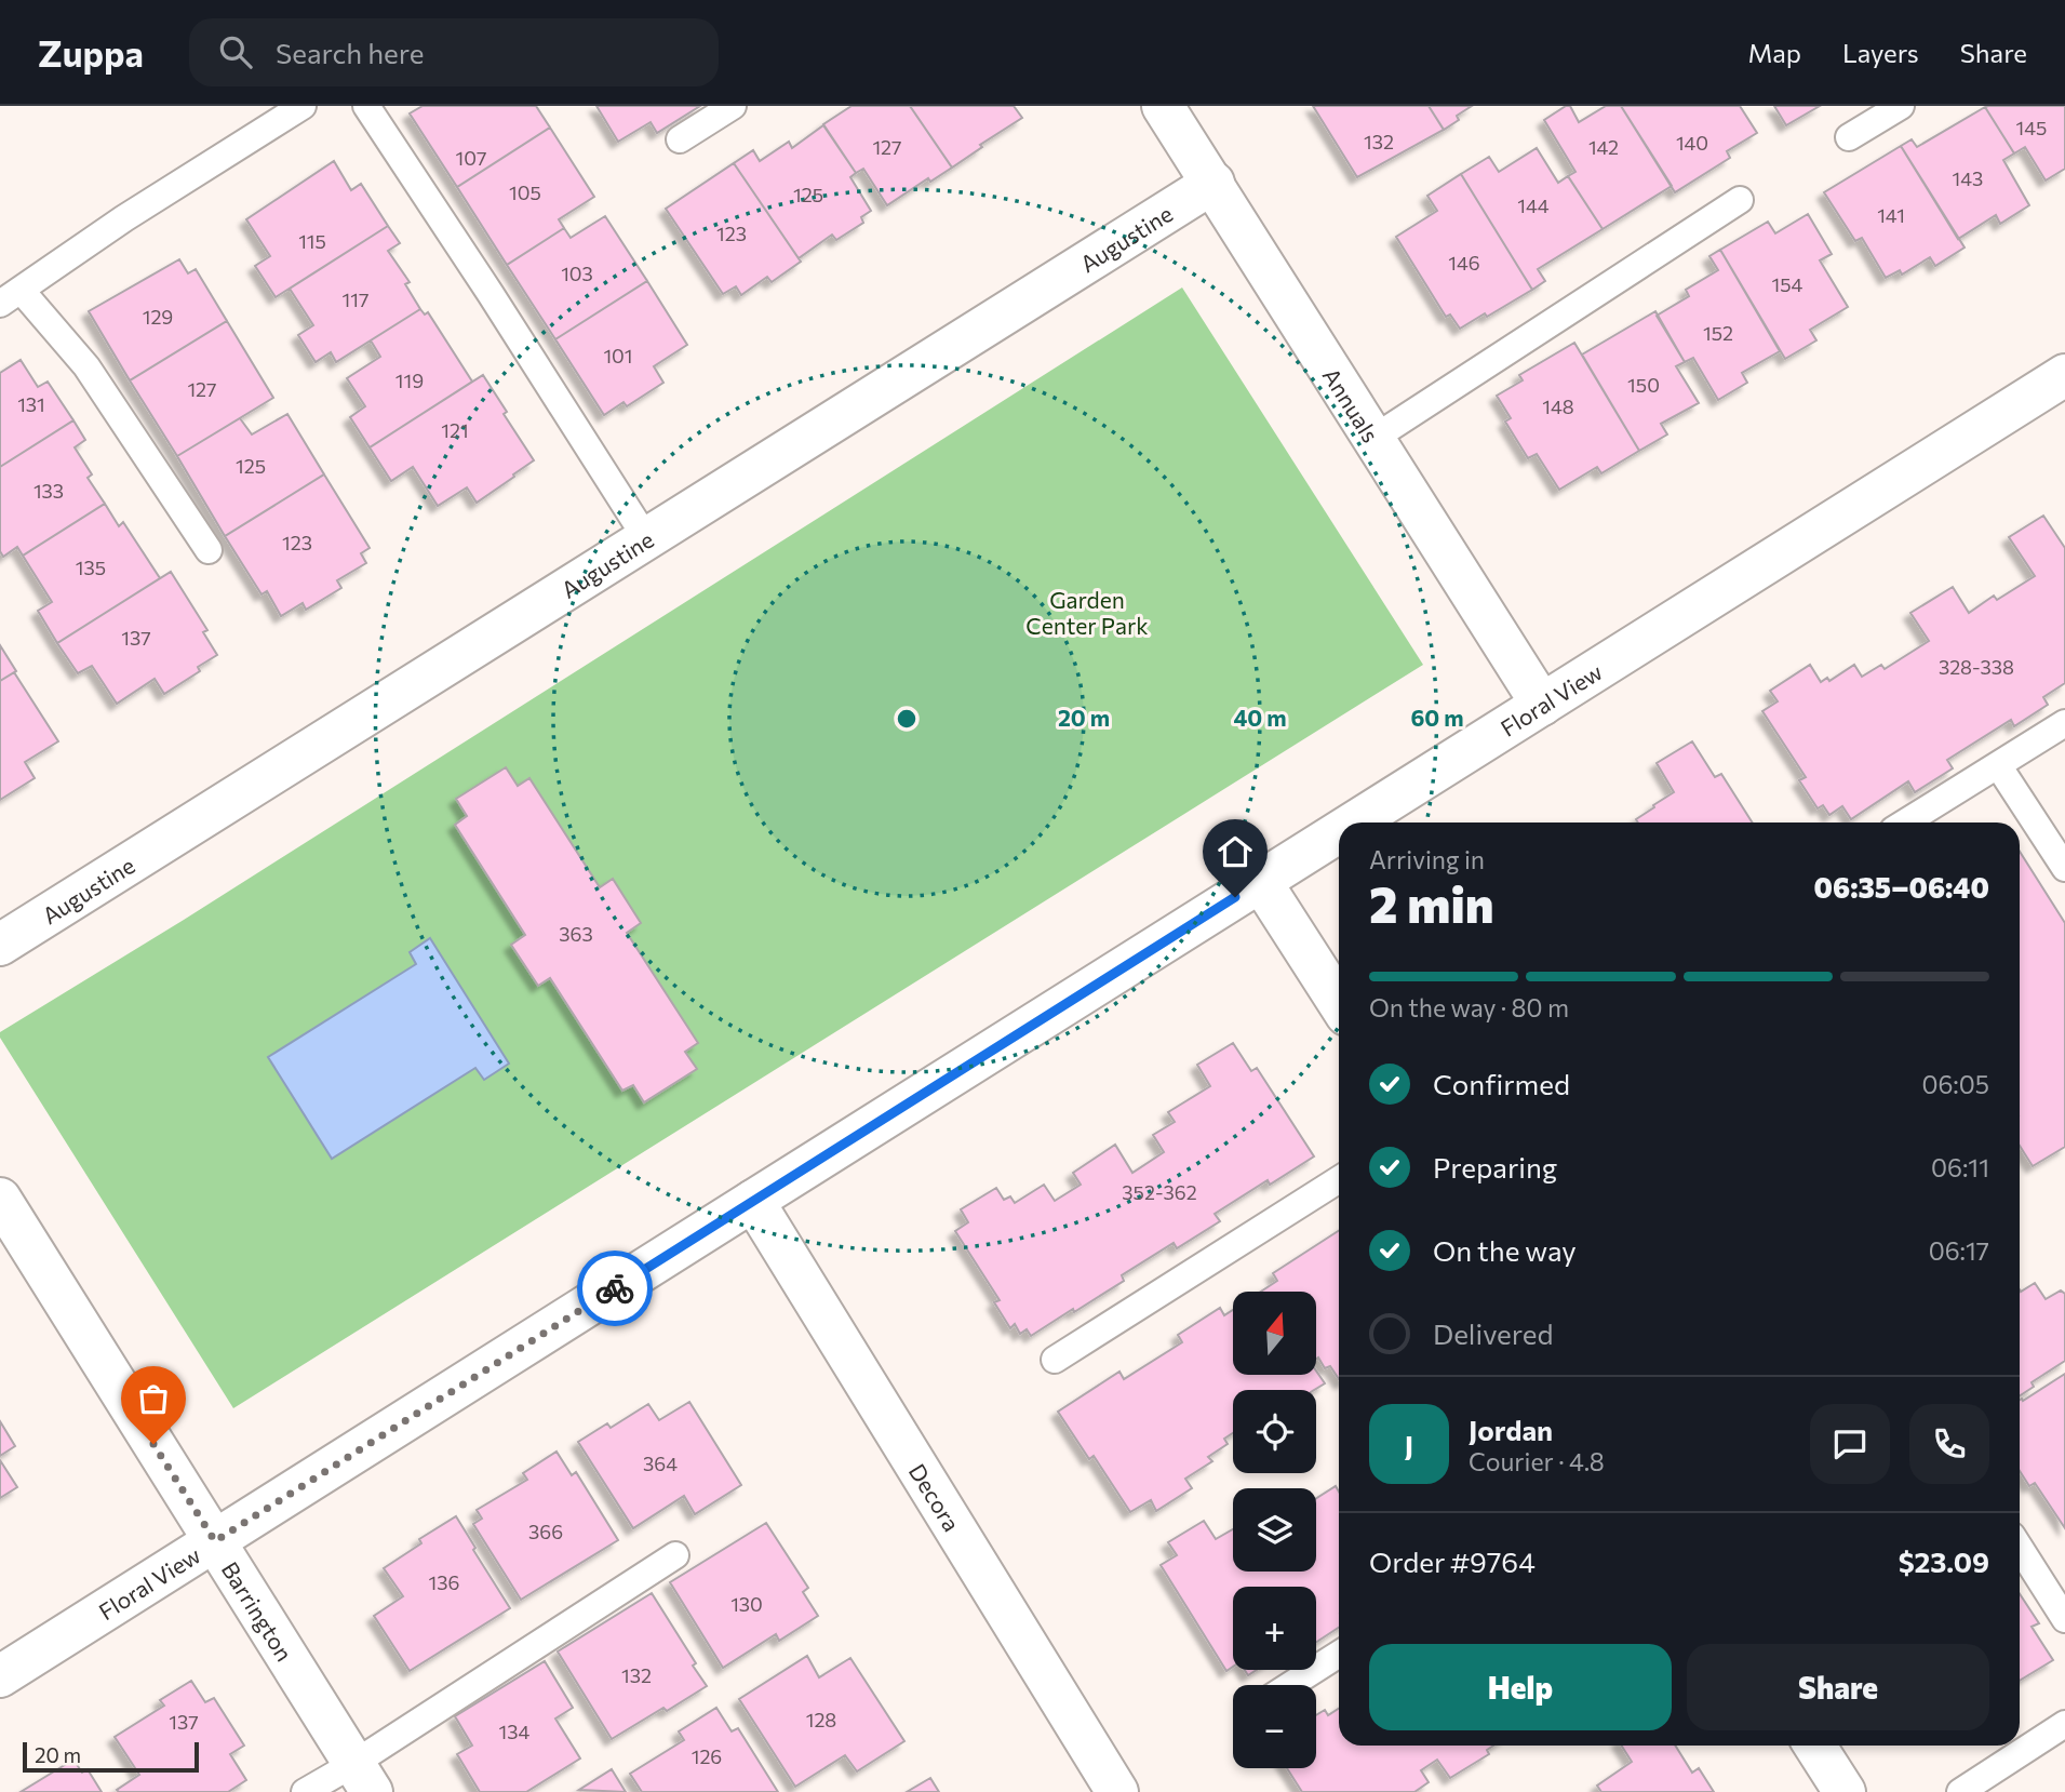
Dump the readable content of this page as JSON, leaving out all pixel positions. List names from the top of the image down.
{
  "streets": {
    "street": [
      "Augustine",
      "Annuals",
      "Floral View",
      "Decora",
      "Barrington"
    ]
  },
  "crossings": [
    ["Augustine", "Annuals"],
    ["Annuals", "Floral View"],
    ["Floral View", "Decora"],
    ["Floral View", "Barrington"]
  ],
  "parks": ["Garden Center Park"],
  "house_numbers": [
    "145",
    "132",
    "140",
    "127",
    "142",
    "107",
    "143",
    "105",
    "125",
    "144",
    "141",
    "123",
    "115",
    "146",
    "103",
    "154",
    "117",
    "129",
    "152",
    "101",
    "119",
    "150",
    "127",
    "131",
    "148",
    "121",
    "125",
    "133",
    "123",
    "135",
    "137",
    "328-338",
    "363",
    "352-362",
    "364",
    "366",
    "136",
    "130",
    "132",
    "128",
    "137",
    "134",
    "126"
  ],
  "scale_bar": "20 m",
  "north": "top",
  "page": {
    "header": "Zuppa",
    "search": "Search here",
    "nav": ["Map", "Layers", "Share"],
    "heading": ["2 min", "Arriving in", "06:35–06:40"],
    "panel": [
      "Jordan",
      "Courier · 4.8",
      "Order #9764",
      "$23.09"
    ],
    "bar": "On the way · 80 m",
    "list": [
      ["Confirmed", "06:05"],
      ["Preparing", "06:11"],
      ["On the way", "06:17"],
      "Delivered"
    ],
    "map_buttons": ["+", "−"],
    "round": "J",
    "buttons": ["Help", "Share"],
    "scale": "20 m"
  },
  "rings": ["20 m", "40 m", "60 m"]
}
